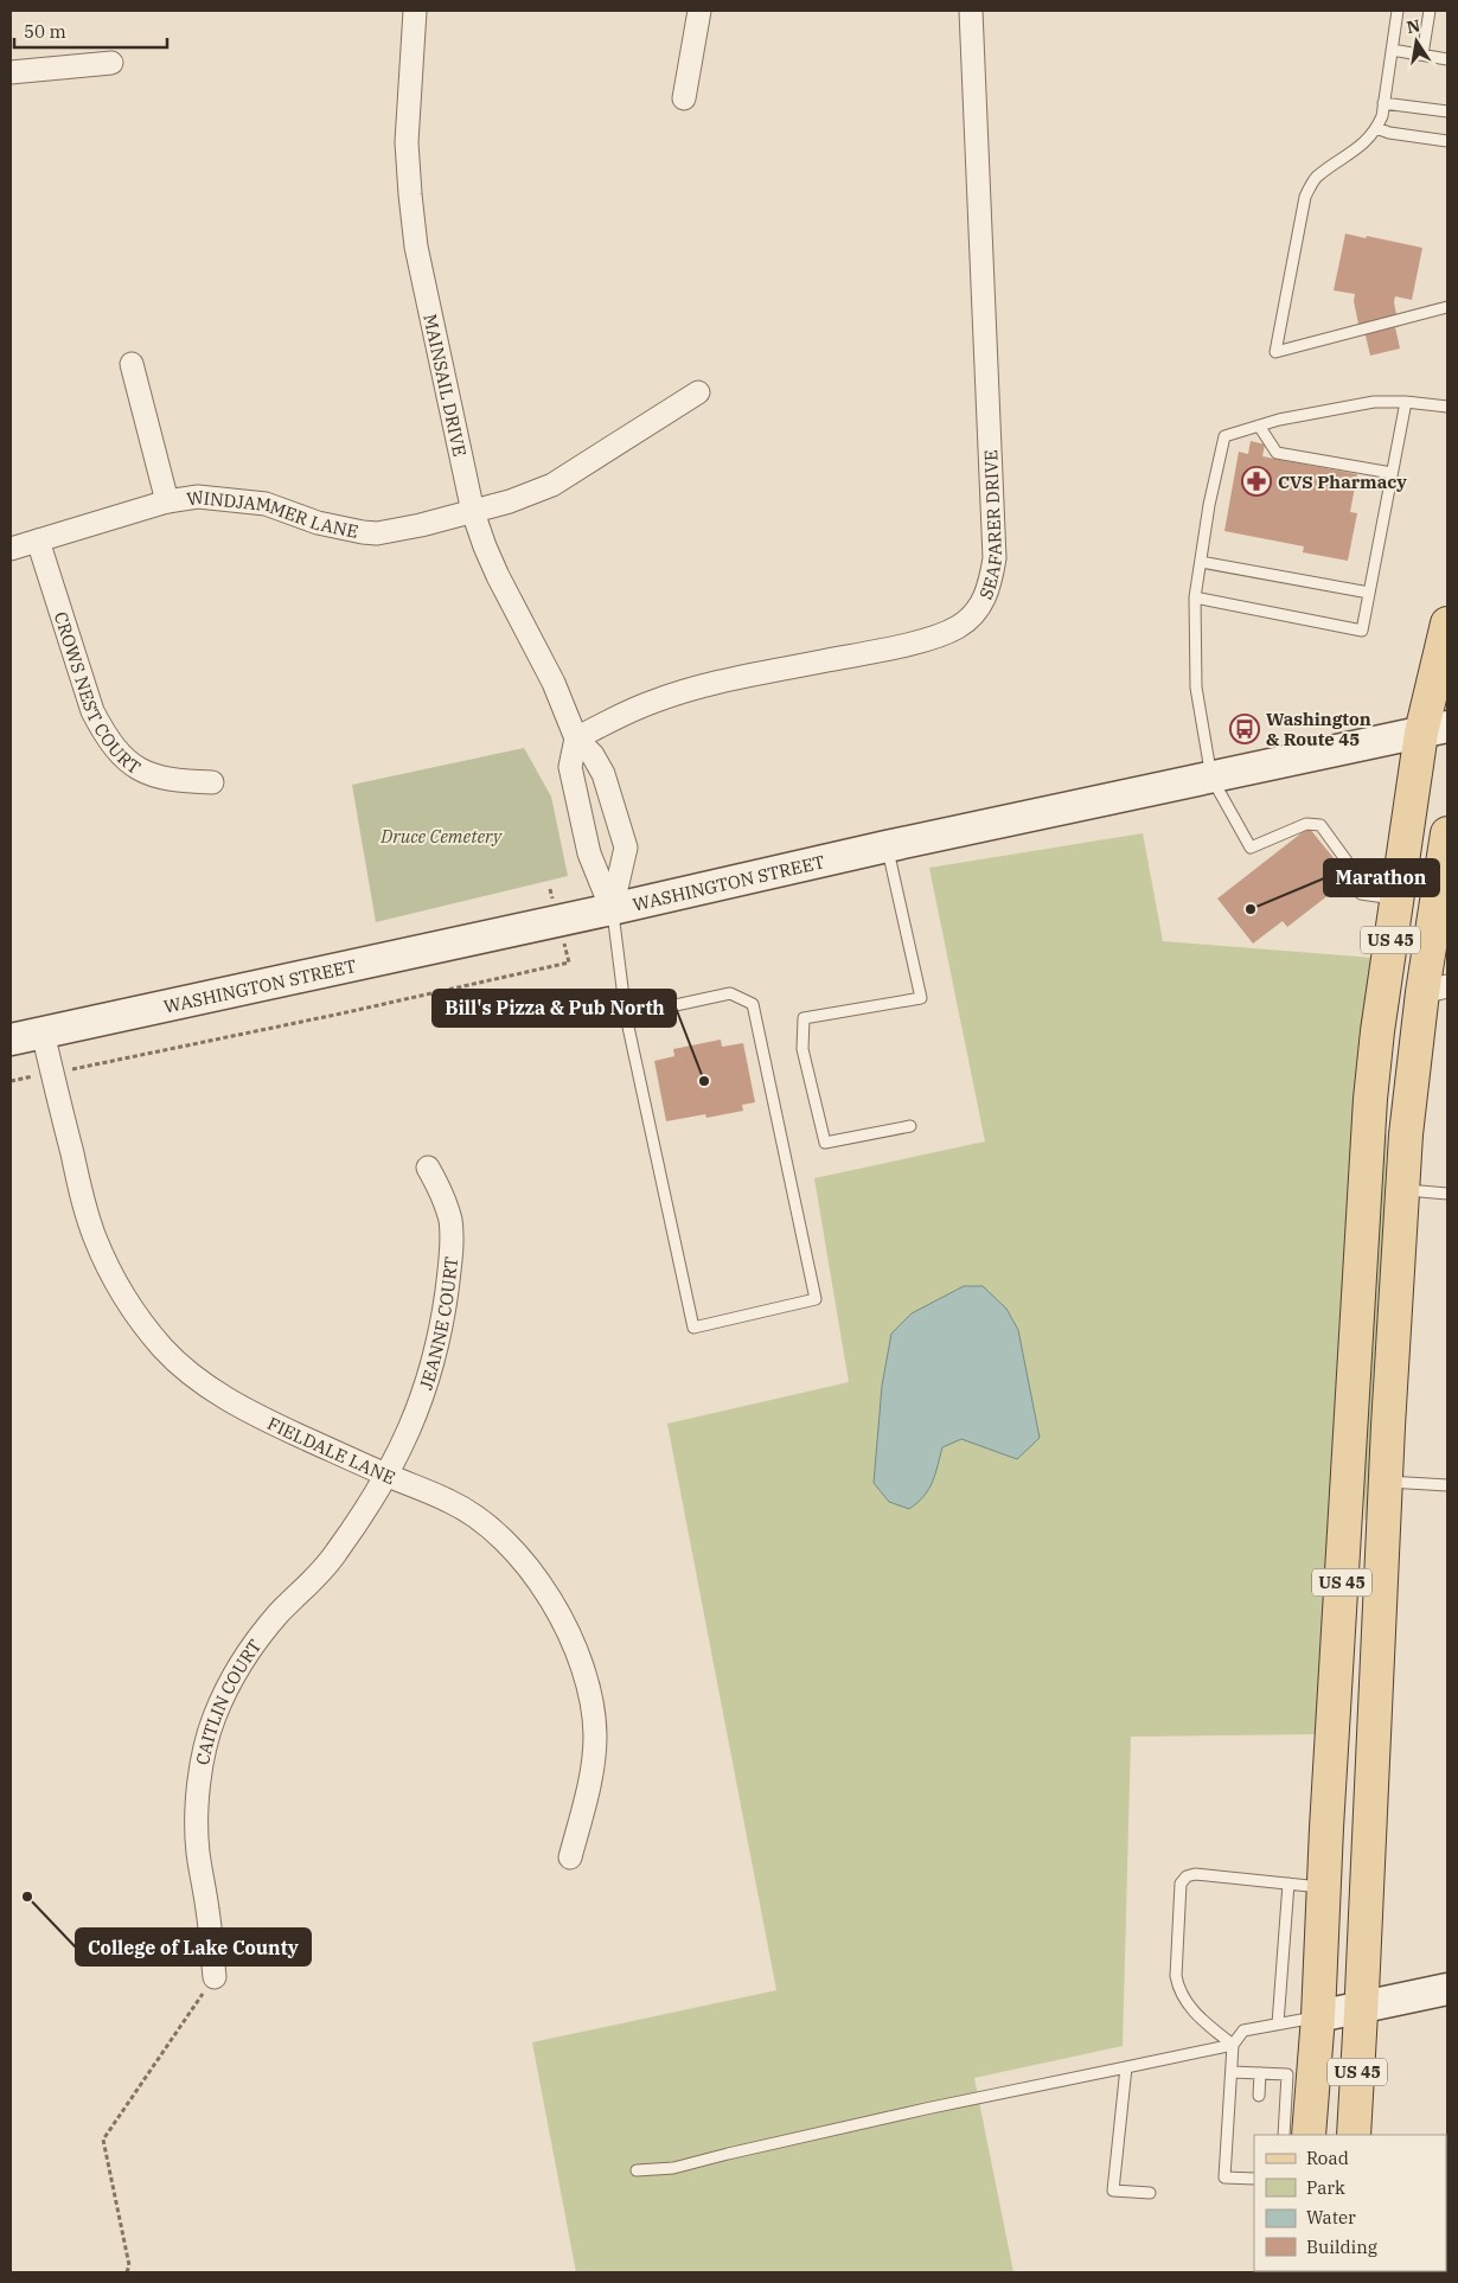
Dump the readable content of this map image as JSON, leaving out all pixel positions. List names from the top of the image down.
{
  "streets": {
    "main road": ["WASHINGTON STREET", "US 45"],
    "street": [
      "MAINSAIL DRIVE",
      "WINDJAMMER LANE",
      "SEAFARER DRIVE",
      "CROWS NEST COURT",
      "JEANNE COURT",
      "FIELDALE LANE",
      "CAITLIN COURT"
    ]
  },
  "crossings": [
    ["MAINSAIL DRIVE", "WINDJAMMER LANE"],
    ["MAINSAIL DRIVE", "SEAFARER DRIVE"],
    ["MAINSAIL DRIVE", "WASHINGTON STREET"],
    ["WINDJAMMER LANE", "CROWS NEST COURT"],
    ["WASHINGTON STREET", "US 45"],
    ["WASHINGTON STREET", "FIELDALE LANE"],
    ["JEANNE COURT", "FIELDALE LANE"],
    ["JEANNE COURT", "CAITLIN COURT"],
    ["FIELDALE LANE", "CAITLIN COURT"]
  ],
  "parks": ["Druce Cemetery"],
  "places": {
    "pharmacy": ["CVS Pharmacy"],
    "bus stop": ["Washington & Route 45"],
    "other": ["Marathon", "Bill's Pizza & Pub North", "College of Lake County"]
  },
  "legend": [
    "Road",
    "Park",
    "Water",
    "Building"
  ],
  "scale_bar": "50 m",
  "north": "top"
}
